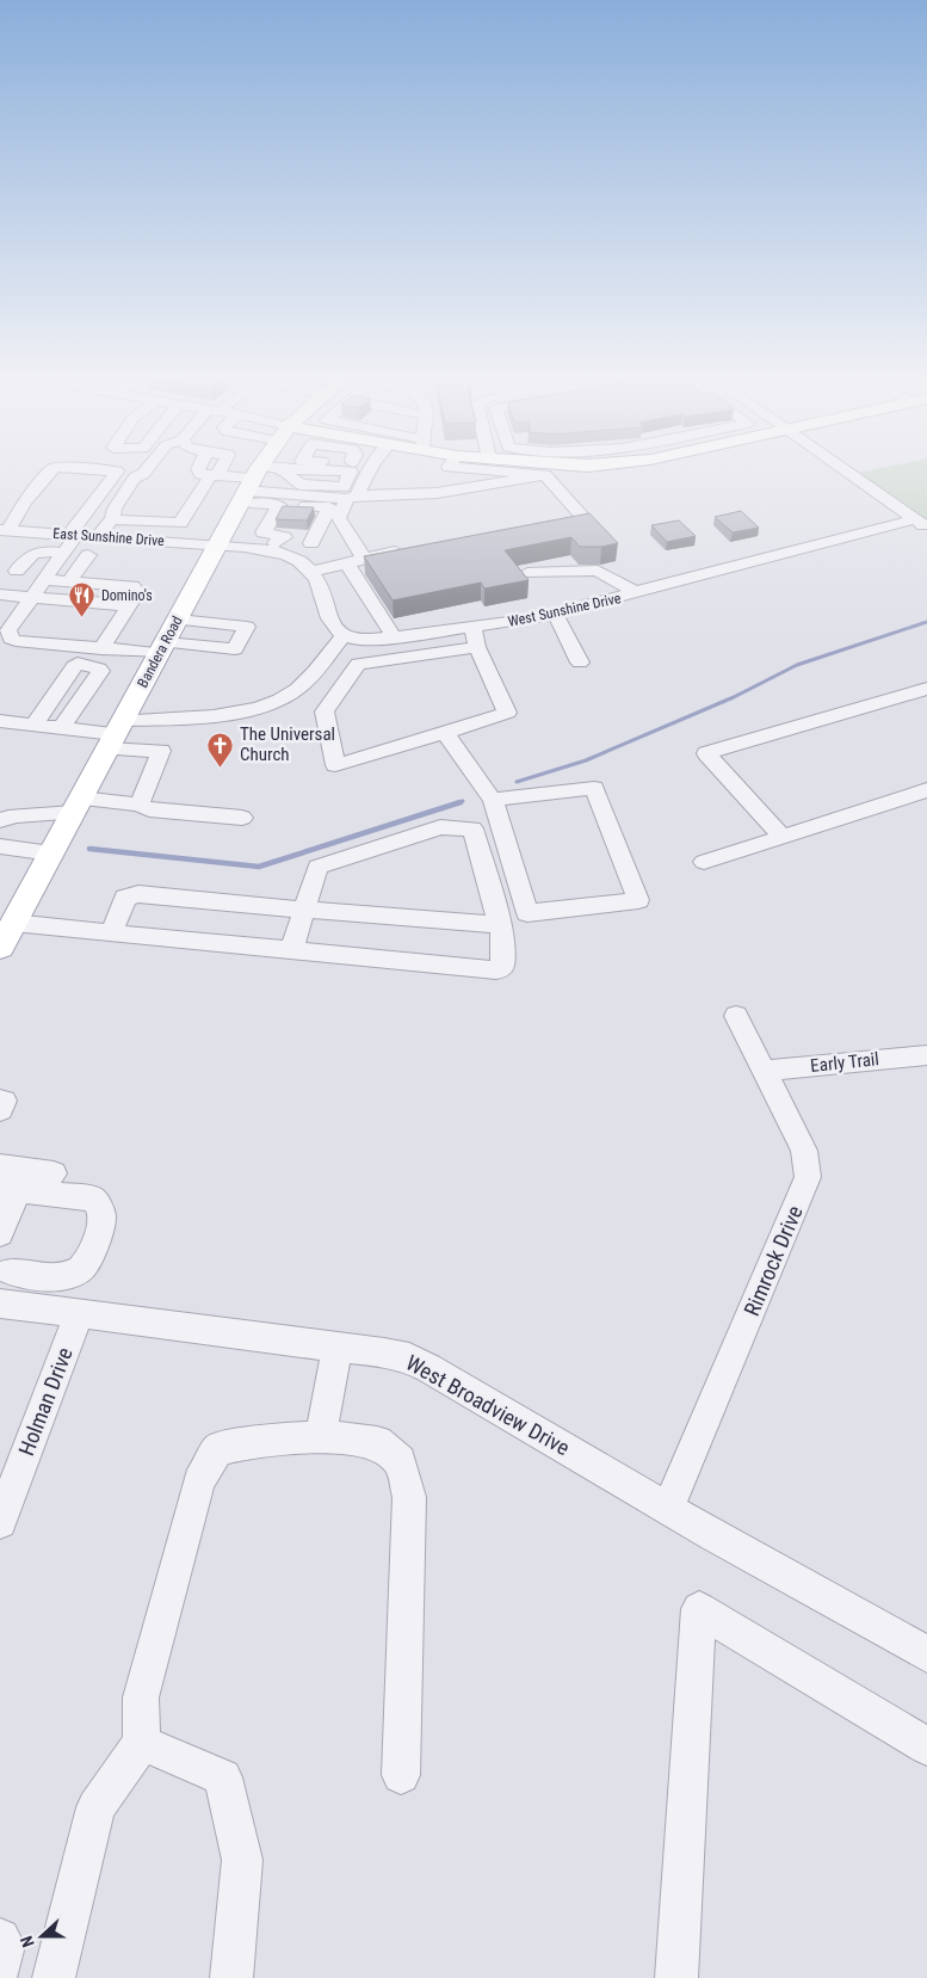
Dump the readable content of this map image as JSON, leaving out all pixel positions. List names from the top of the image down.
{
  "streets": {
    "main road": ["Bandera Road"],
    "street": [
      "East Sunshine Drive",
      "West Sunshine Drive",
      "Early Trail",
      "Rimrock Drive",
      "Holman Drive",
      "West Broadview Drive"
    ]
  },
  "crossings": [
    ["East Sunshine Drive", "Bandera Road"],
    ["Early Trail", "Rimrock Drive"],
    ["Rimrock Drive", "West Broadview Drive"],
    ["Holman Drive", "West Broadview Drive"]
  ],
  "places": {
    "restaurant": ["Domino's"],
    "church": ["The Universal Church"]
  },
  "north": "left"
}
